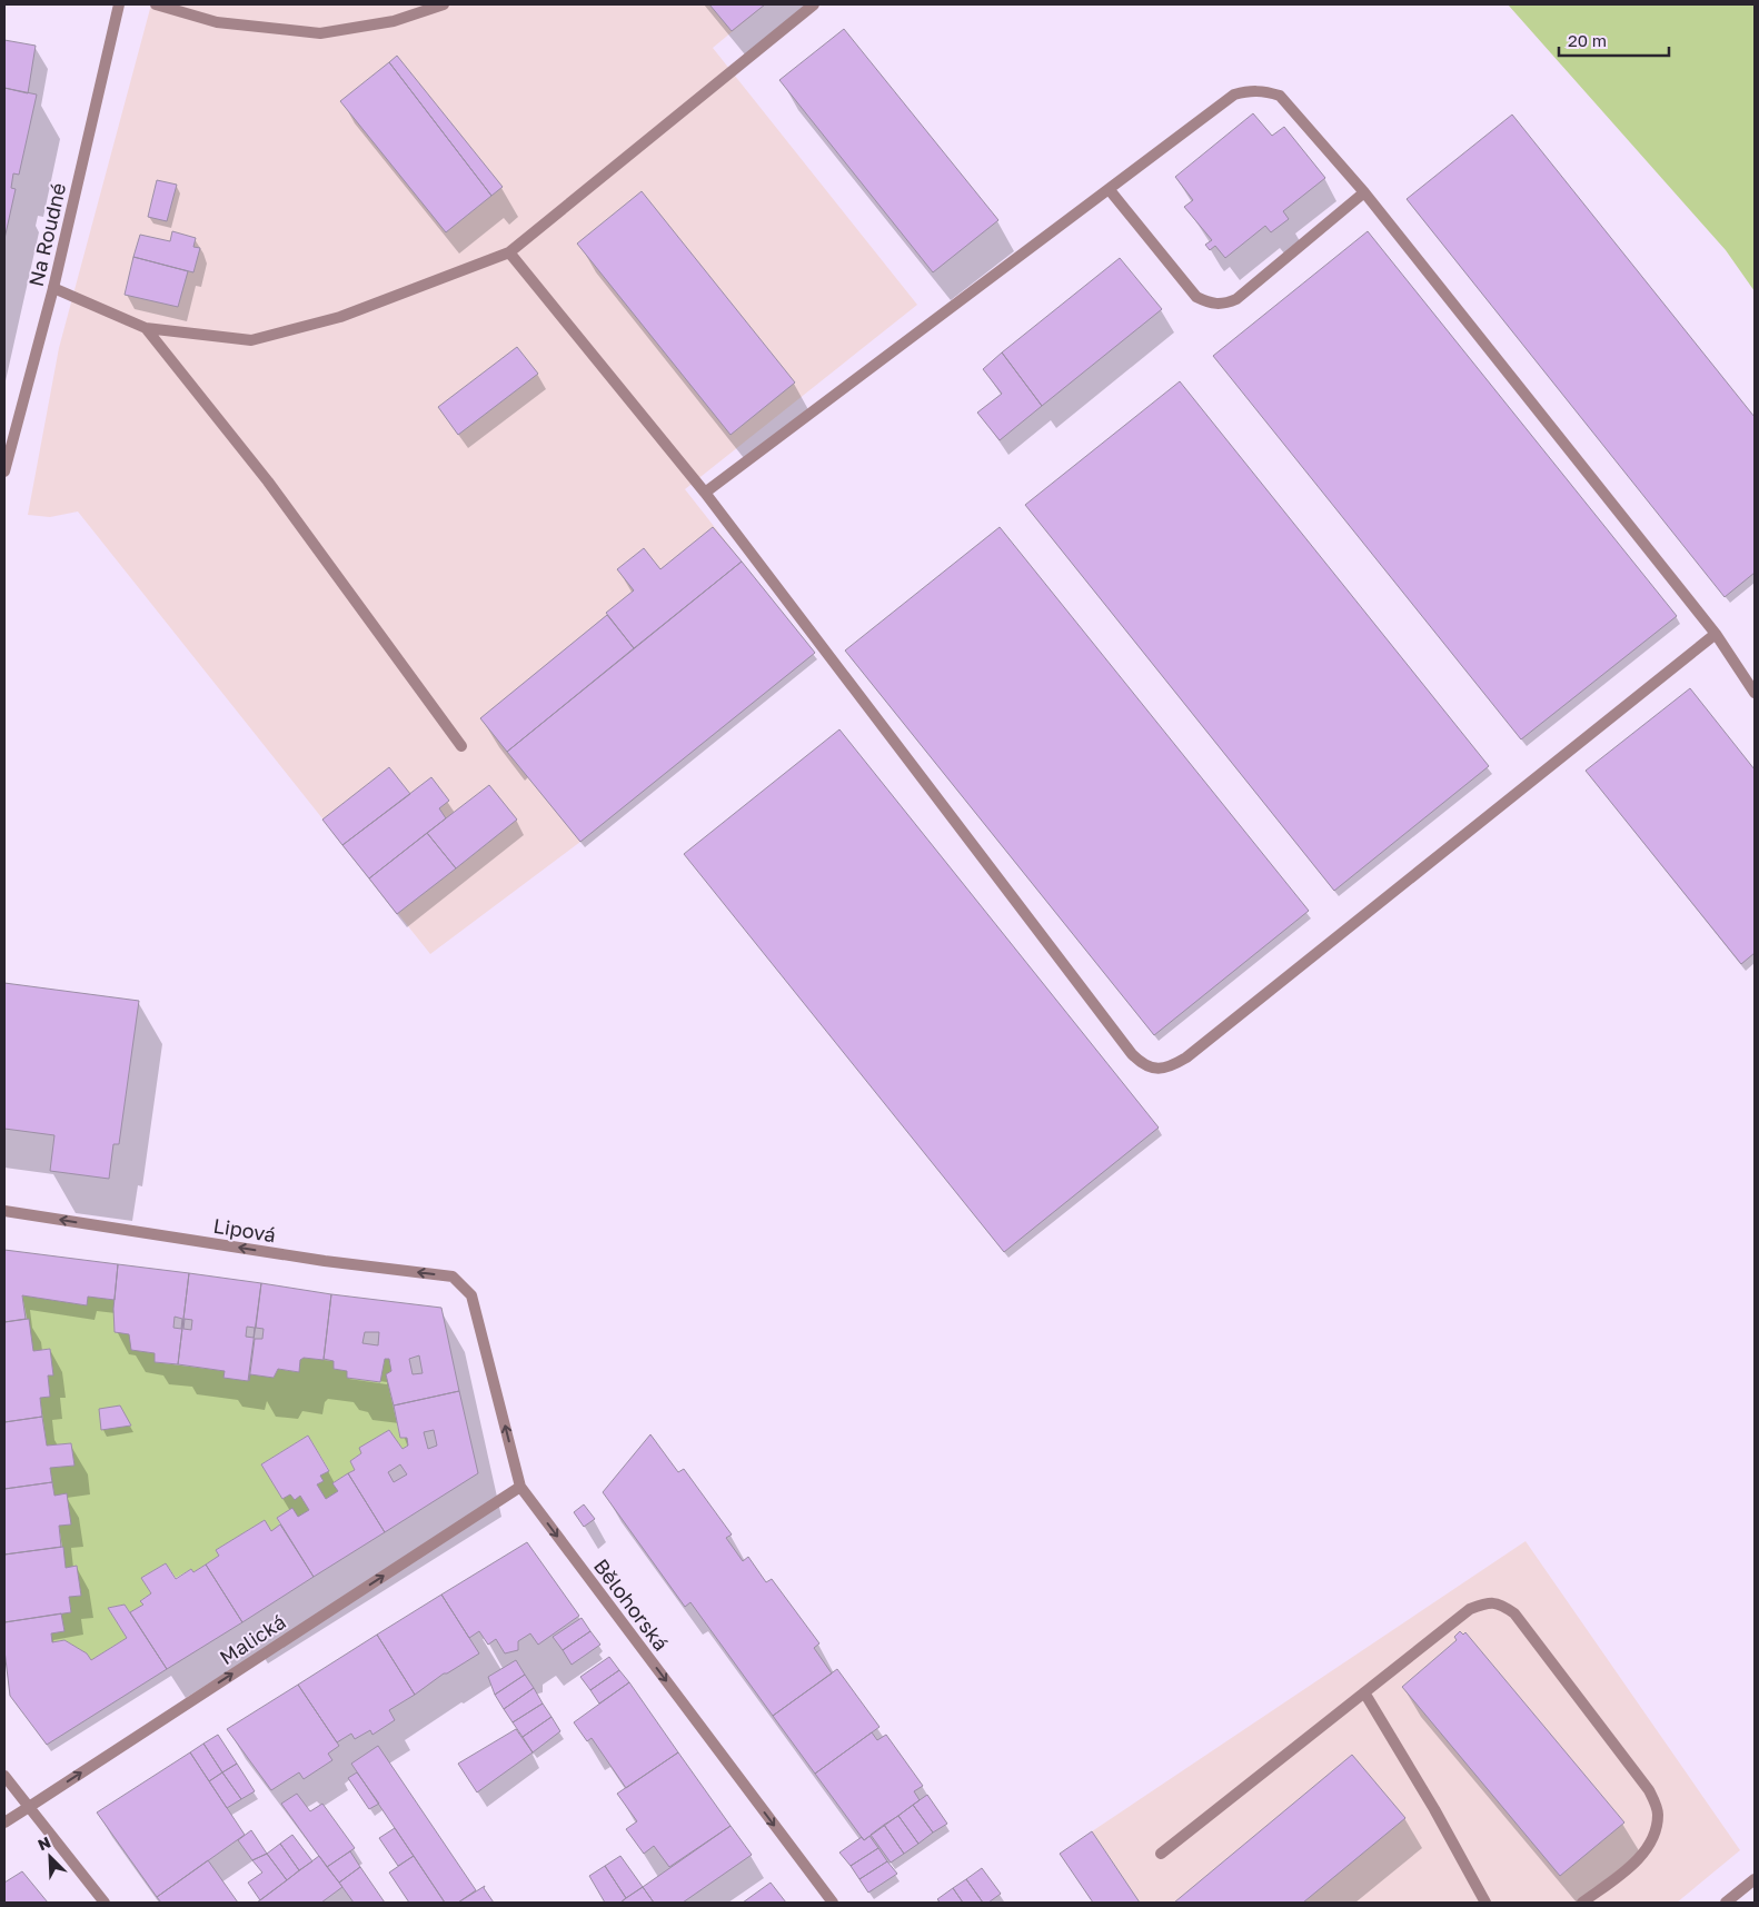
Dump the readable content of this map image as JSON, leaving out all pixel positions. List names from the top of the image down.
{
  "streets": {
    "street": [
      "Na Roudné",
      "Lipová",
      "Bělohorská",
      "Malická"
    ]
  },
  "crossings": [
    ["Lipová", "Bělohorská"],
    ["Bělohorská", "Malická"]
  ],
  "one_way": ["Lipová", "Malická"],
  "scale_bar": "20 m",
  "north": "top left"
}
